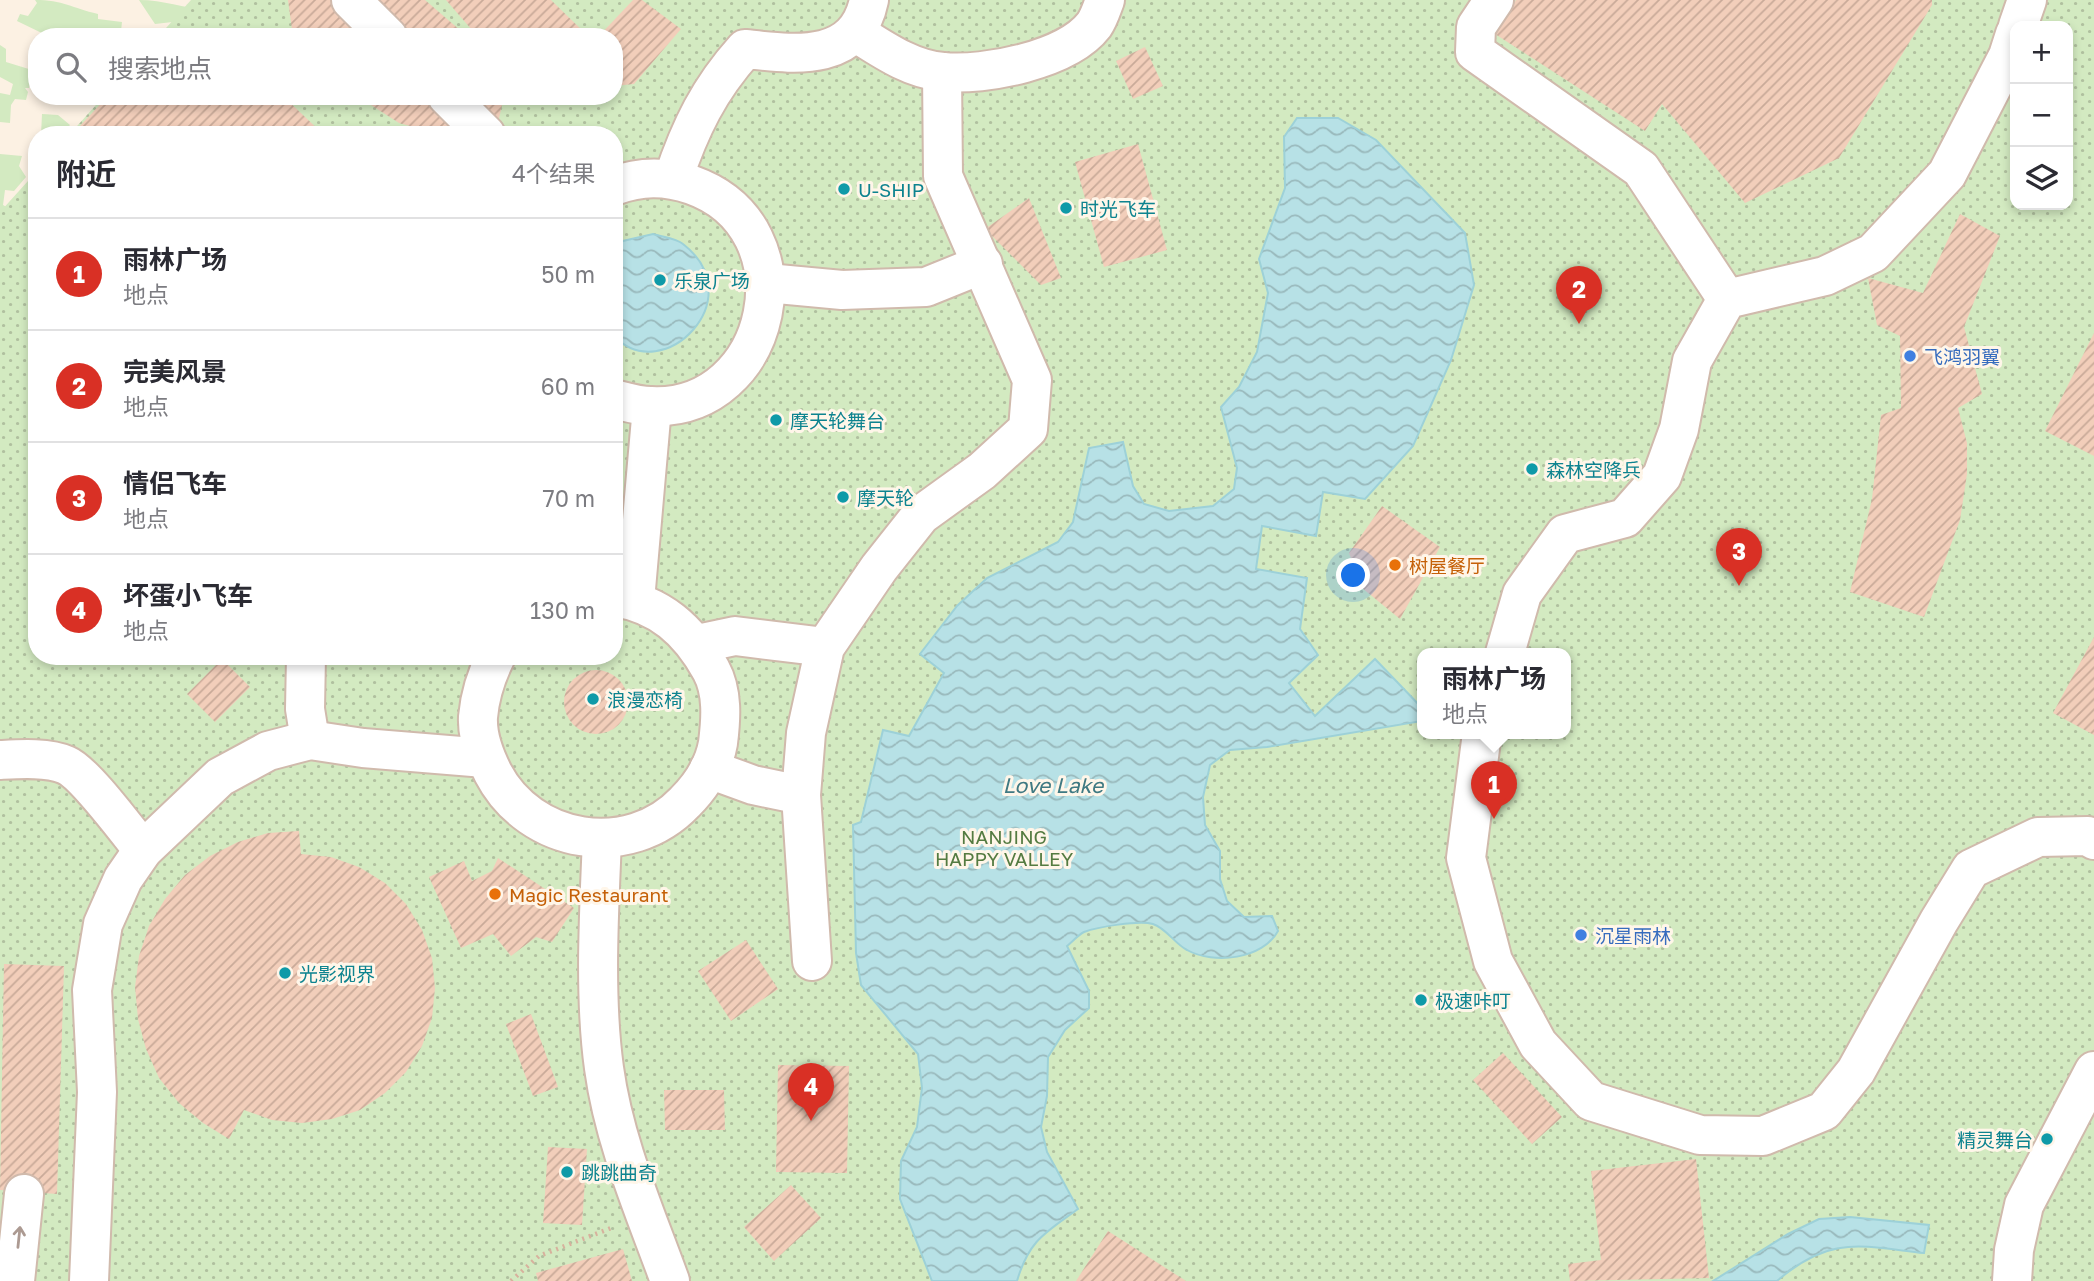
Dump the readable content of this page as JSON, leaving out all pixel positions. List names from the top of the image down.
{
  "water": ["Love Lake"],
  "parks": ["NANJING HAPPY VALLEY"],
  "places": [
    "U-SHIP",
    "时光飞车",
    "乐泉广场",
    "飞鸿羽翼",
    "摩天轮舞台",
    "森林空降兵",
    "摩天轮",
    "树屋餐厅",
    "浪漫恋椅",
    "Magic Restaurant",
    "沉星雨林",
    "光影视界",
    "极速咔叮",
    "精灵舞台",
    "跳跳曲奇"
  ],
  "page": {
    "map_buttons": ["+", "−"],
    "search": "搜索地点",
    "heading": ["附近", "4个结果"],
    "list": [
      {
        "mark": "1",
        "name": "雨林广场",
        "note": "地点",
        "value": "50 m"
      },
      {
        "mark": "2",
        "name": "完美风景",
        "note": "地点",
        "value": "60 m"
      },
      {
        "mark": "3",
        "name": "情侣飞车",
        "note": "地点",
        "value": "70 m"
      },
      {
        "mark": "4",
        "name": "坏蛋小飞车",
        "note": "地点",
        "value": "130 m"
      }
    ],
    "pins": [
      "2",
      "3",
      "1",
      "4"
    ],
    "popup": ["雨林广场", "地点"]
  }
}
